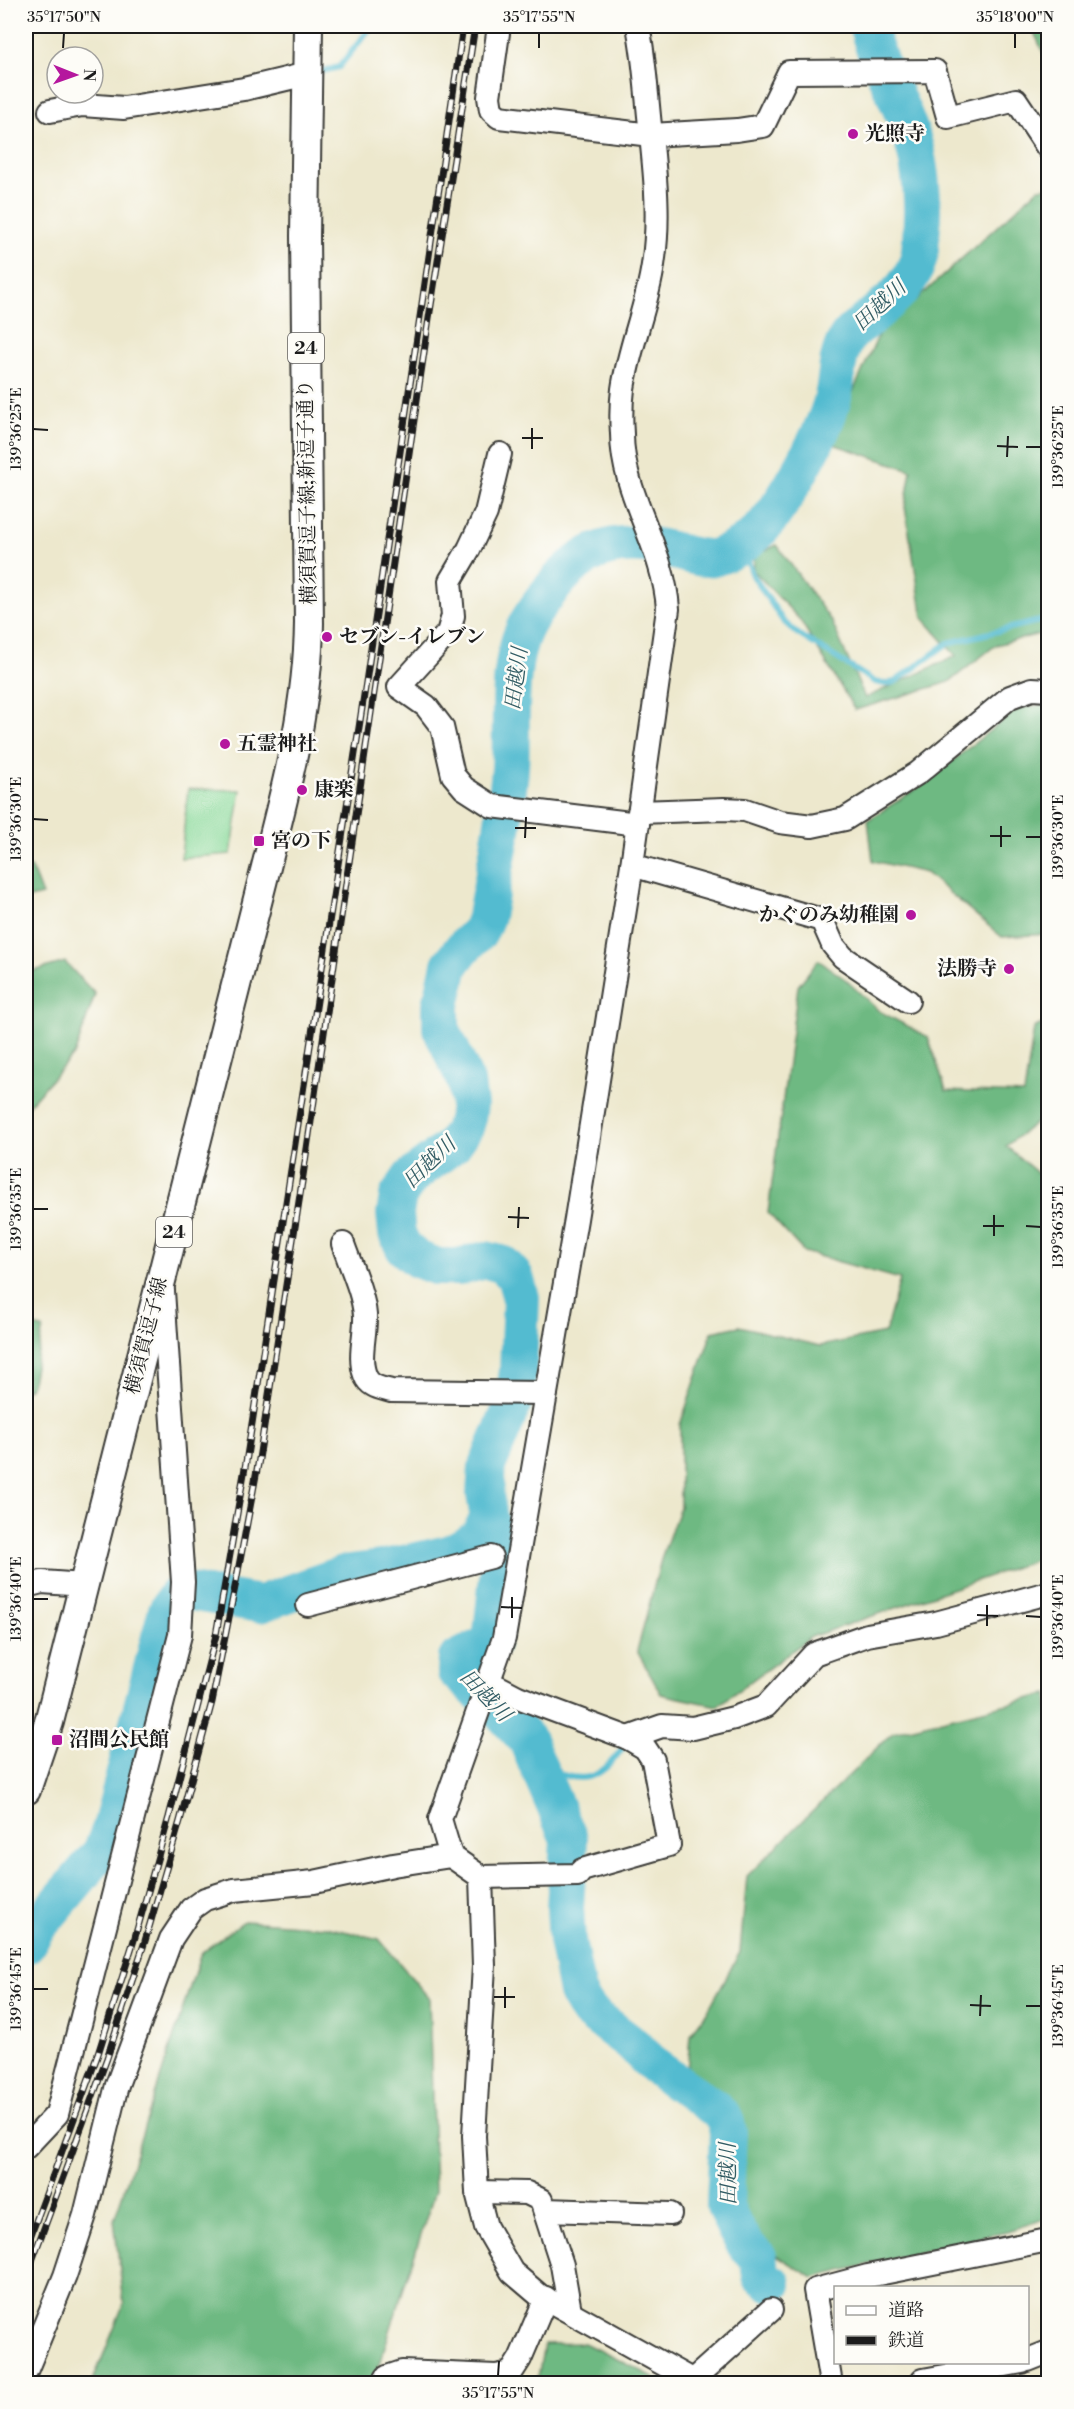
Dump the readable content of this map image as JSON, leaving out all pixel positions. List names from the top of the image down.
{
  "streets": {
    "main road": ["24", "横須賀逗子線;新逗子通り", "横須賀逗子線"]
  },
  "crossings": [
    ["横須賀逗子線;新逗子通り", "横須賀逗子線"]
  ],
  "water": ["田越川"],
  "places": {
    "other": [
      "光照寺",
      "セブン-イレブン",
      "五霊神社",
      "康楽",
      "かぐのみ幼稚園",
      "法勝寺"
    ],
    "transit": ["宮の下", "沼間公民館"]
  },
  "legend": ["道路", "鉄道"],
  "north": "right",
  "coordinates": [
    "35°17'50\"N",
    "35°17'55\"N",
    "35°18'00\"N",
    "139°36'25\"E",
    "139°36'30\"E",
    "139°36'35\"E",
    "139°36'40\"E",
    "139°36'45\"E"
  ]
}
